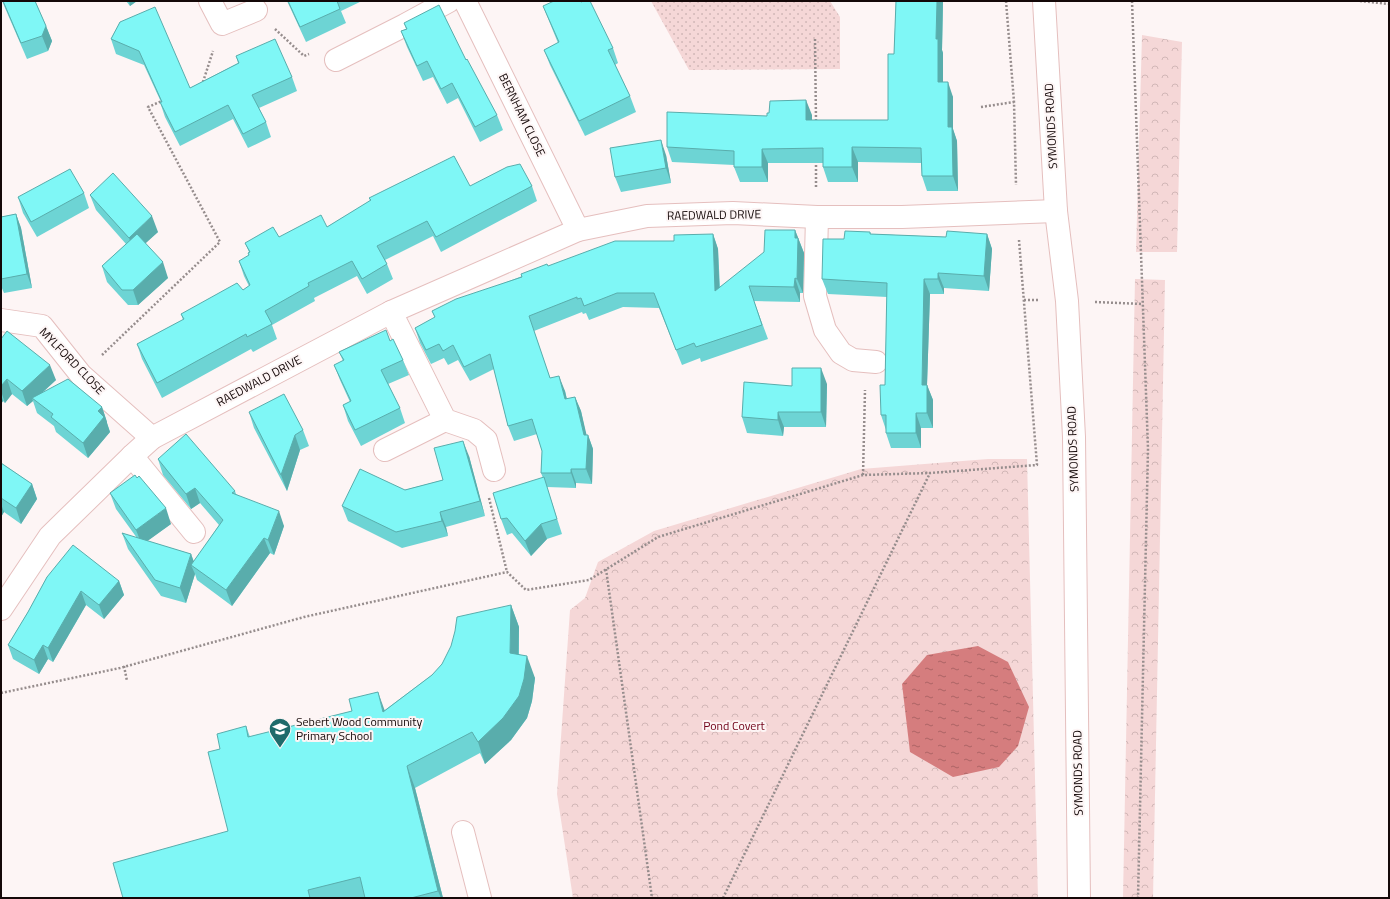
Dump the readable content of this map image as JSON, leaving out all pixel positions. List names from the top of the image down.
{
  "streets": {
    "street": [
      "BERNHAM CLOSE",
      "SYMONDS ROAD",
      "RAEDWALD DRIVE",
      "MYLFORD CLOSE"
    ]
  },
  "crossings": [
    ["BERNHAM CLOSE", "RAEDWALD DRIVE"],
    ["SYMONDS ROAD", "RAEDWALD DRIVE"],
    ["RAEDWALD DRIVE", "MYLFORD CLOSE"]
  ],
  "parks": ["Pond Covert"],
  "places": {
    "school or university": ["Sebert Wood Community Primary School"]
  }
}
